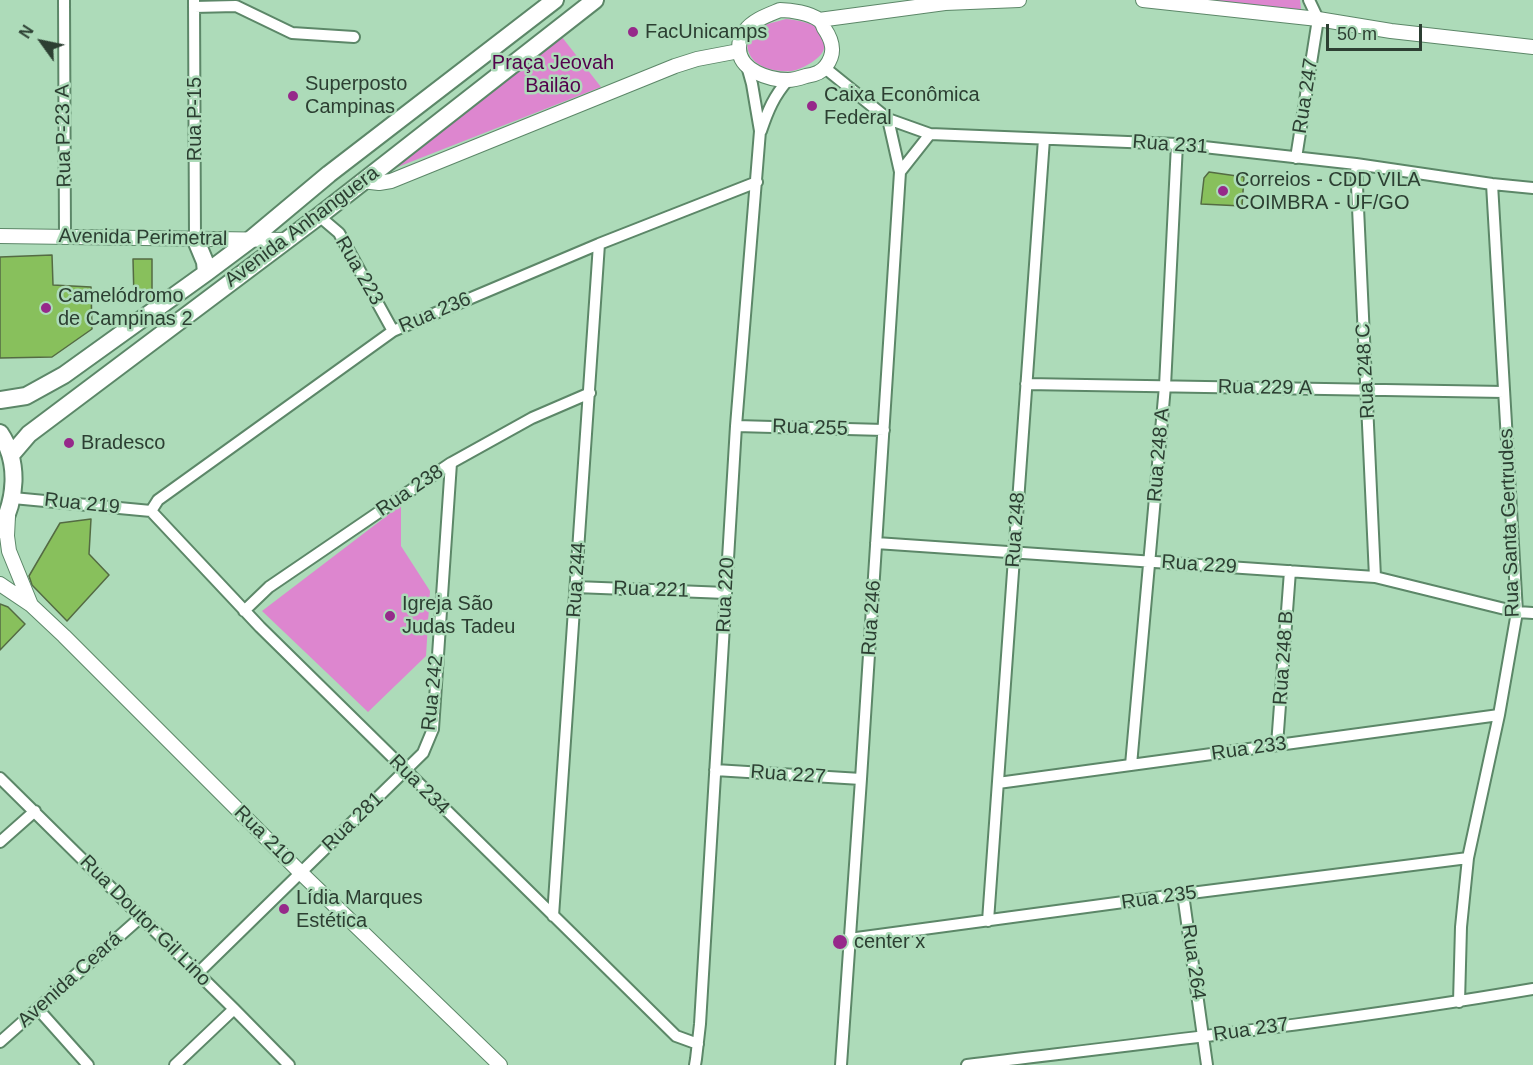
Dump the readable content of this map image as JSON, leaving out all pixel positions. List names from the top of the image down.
{
  "streets": {
    "main road": ["Avenida Anhanguera"],
    "street": [
      "Rua 247",
      "Rua P-15",
      "Rua P-23 A",
      "Rua 231",
      "Avenida Perimetral",
      "Rua 223",
      "Rua 236",
      "Rua 248 C",
      "Rua 229 A",
      "Rua 255",
      "Rua 248 A",
      "Rua 238",
      "Rua 219",
      "Rua Santa Gertrudes",
      "Rua 248",
      "Rua 229",
      "Rua 244",
      "Rua 221",
      "Rua 220",
      "Rua 246",
      "Rua 248 B",
      "Rua 242",
      "Rua 233",
      "Rua 227",
      "Rua 234",
      "Rua 281",
      "Rua 210",
      "Rua 235",
      "Rua Doutor Gil Lino",
      "Rua 264",
      "Avenida Ceará",
      "Rua 237"
    ]
  },
  "crossings": [
    ["Rua 247", "Rua 231"],
    ["Rua P-15", "Avenida Perimetral"],
    ["Rua P-23 A", "Avenida Perimetral"],
    ["Rua 231", "Rua 248 C"],
    ["Rua 231", "Rua 248 A"],
    ["Rua 231", "Rua Santa Gertrudes"],
    ["Rua 231", "Rua 248"],
    ["Rua 231", "Rua 220"],
    ["Rua 231", "Rua 246"],
    ["Avenida Anhanguera", "Avenida Perimetral"],
    ["Avenida Anhanguera", "Rua 223"],
    ["Rua 223", "Rua 236"],
    ["Rua 236", "Rua 219"],
    ["Rua 236", "Rua 244"],
    ["Rua 236", "Rua 220"],
    ["Rua 236", "Rua 234"],
    ["Rua 248 C", "Rua 229 A"],
    ["Rua 248 C", "Rua 229"],
    ["Rua 229 A", "Rua 248 A"],
    ["Rua 229 A", "Rua Santa Gertrudes"],
    ["Rua 229 A", "Rua 248"],
    ["Rua 255", "Rua 220"],
    ["Rua 255", "Rua 246"],
    ["Rua 248 A", "Rua 229"],
    ["Rua 248 A", "Rua 233"],
    ["Rua 238", "Rua 244"],
    ["Rua 238", "Rua 242"],
    ["Rua 238", "Rua 234"],
    ["Rua 219", "Rua 234"],
    ["Rua Santa Gertrudes", "Rua 229"],
    ["Rua Santa Gertrudes", "Rua 233"],
    ["Rua Santa Gertrudes", "Rua 235"],
    ["Rua Santa Gertrudes", "Rua 237"],
    ["Rua 248", "Rua 229"],
    ["Rua 248", "Rua 233"],
    ["Rua 248", "Rua 235"],
    ["Rua 229", "Rua 246"],
    ["Rua 229", "Rua 248 B"],
    ["Rua 244", "Rua 221"],
    ["Rua 244", "Rua 234"],
    ["Rua 221", "Rua 220"],
    ["Rua 220", "Rua 227"],
    ["Rua 220", "Rua 234"],
    ["Rua 246", "Rua 227"],
    ["Rua 246", "Rua 235"],
    ["Rua 248 B", "Rua 233"],
    ["Rua 242", "Rua 234"],
    ["Rua 242", "Rua 281"],
    ["Rua 234", "Rua 281"],
    ["Rua 281", "Rua 210"],
    ["Rua 281", "Rua Doutor Gil Lino"],
    ["Rua 235", "Rua 264"],
    ["Rua Doutor Gil Lino", "Avenida Ceará"],
    ["Rua 264", "Rua 237"]
  ],
  "parks": ["Praça Jeovah Bailão"],
  "places": [
    "FacUnicamps",
    "Superposto Campinas",
    "Caixa Econômica Federal",
    "Correios - CDD VILA COIMBRA - UF/GO",
    "Camelódromo de Campinas 2",
    "Bradesco",
    "Igreja São Judas Tadeu",
    "Lídia Marques Estética",
    "center x"
  ],
  "scale_bar": "50 m",
  "north": "top left"
}
